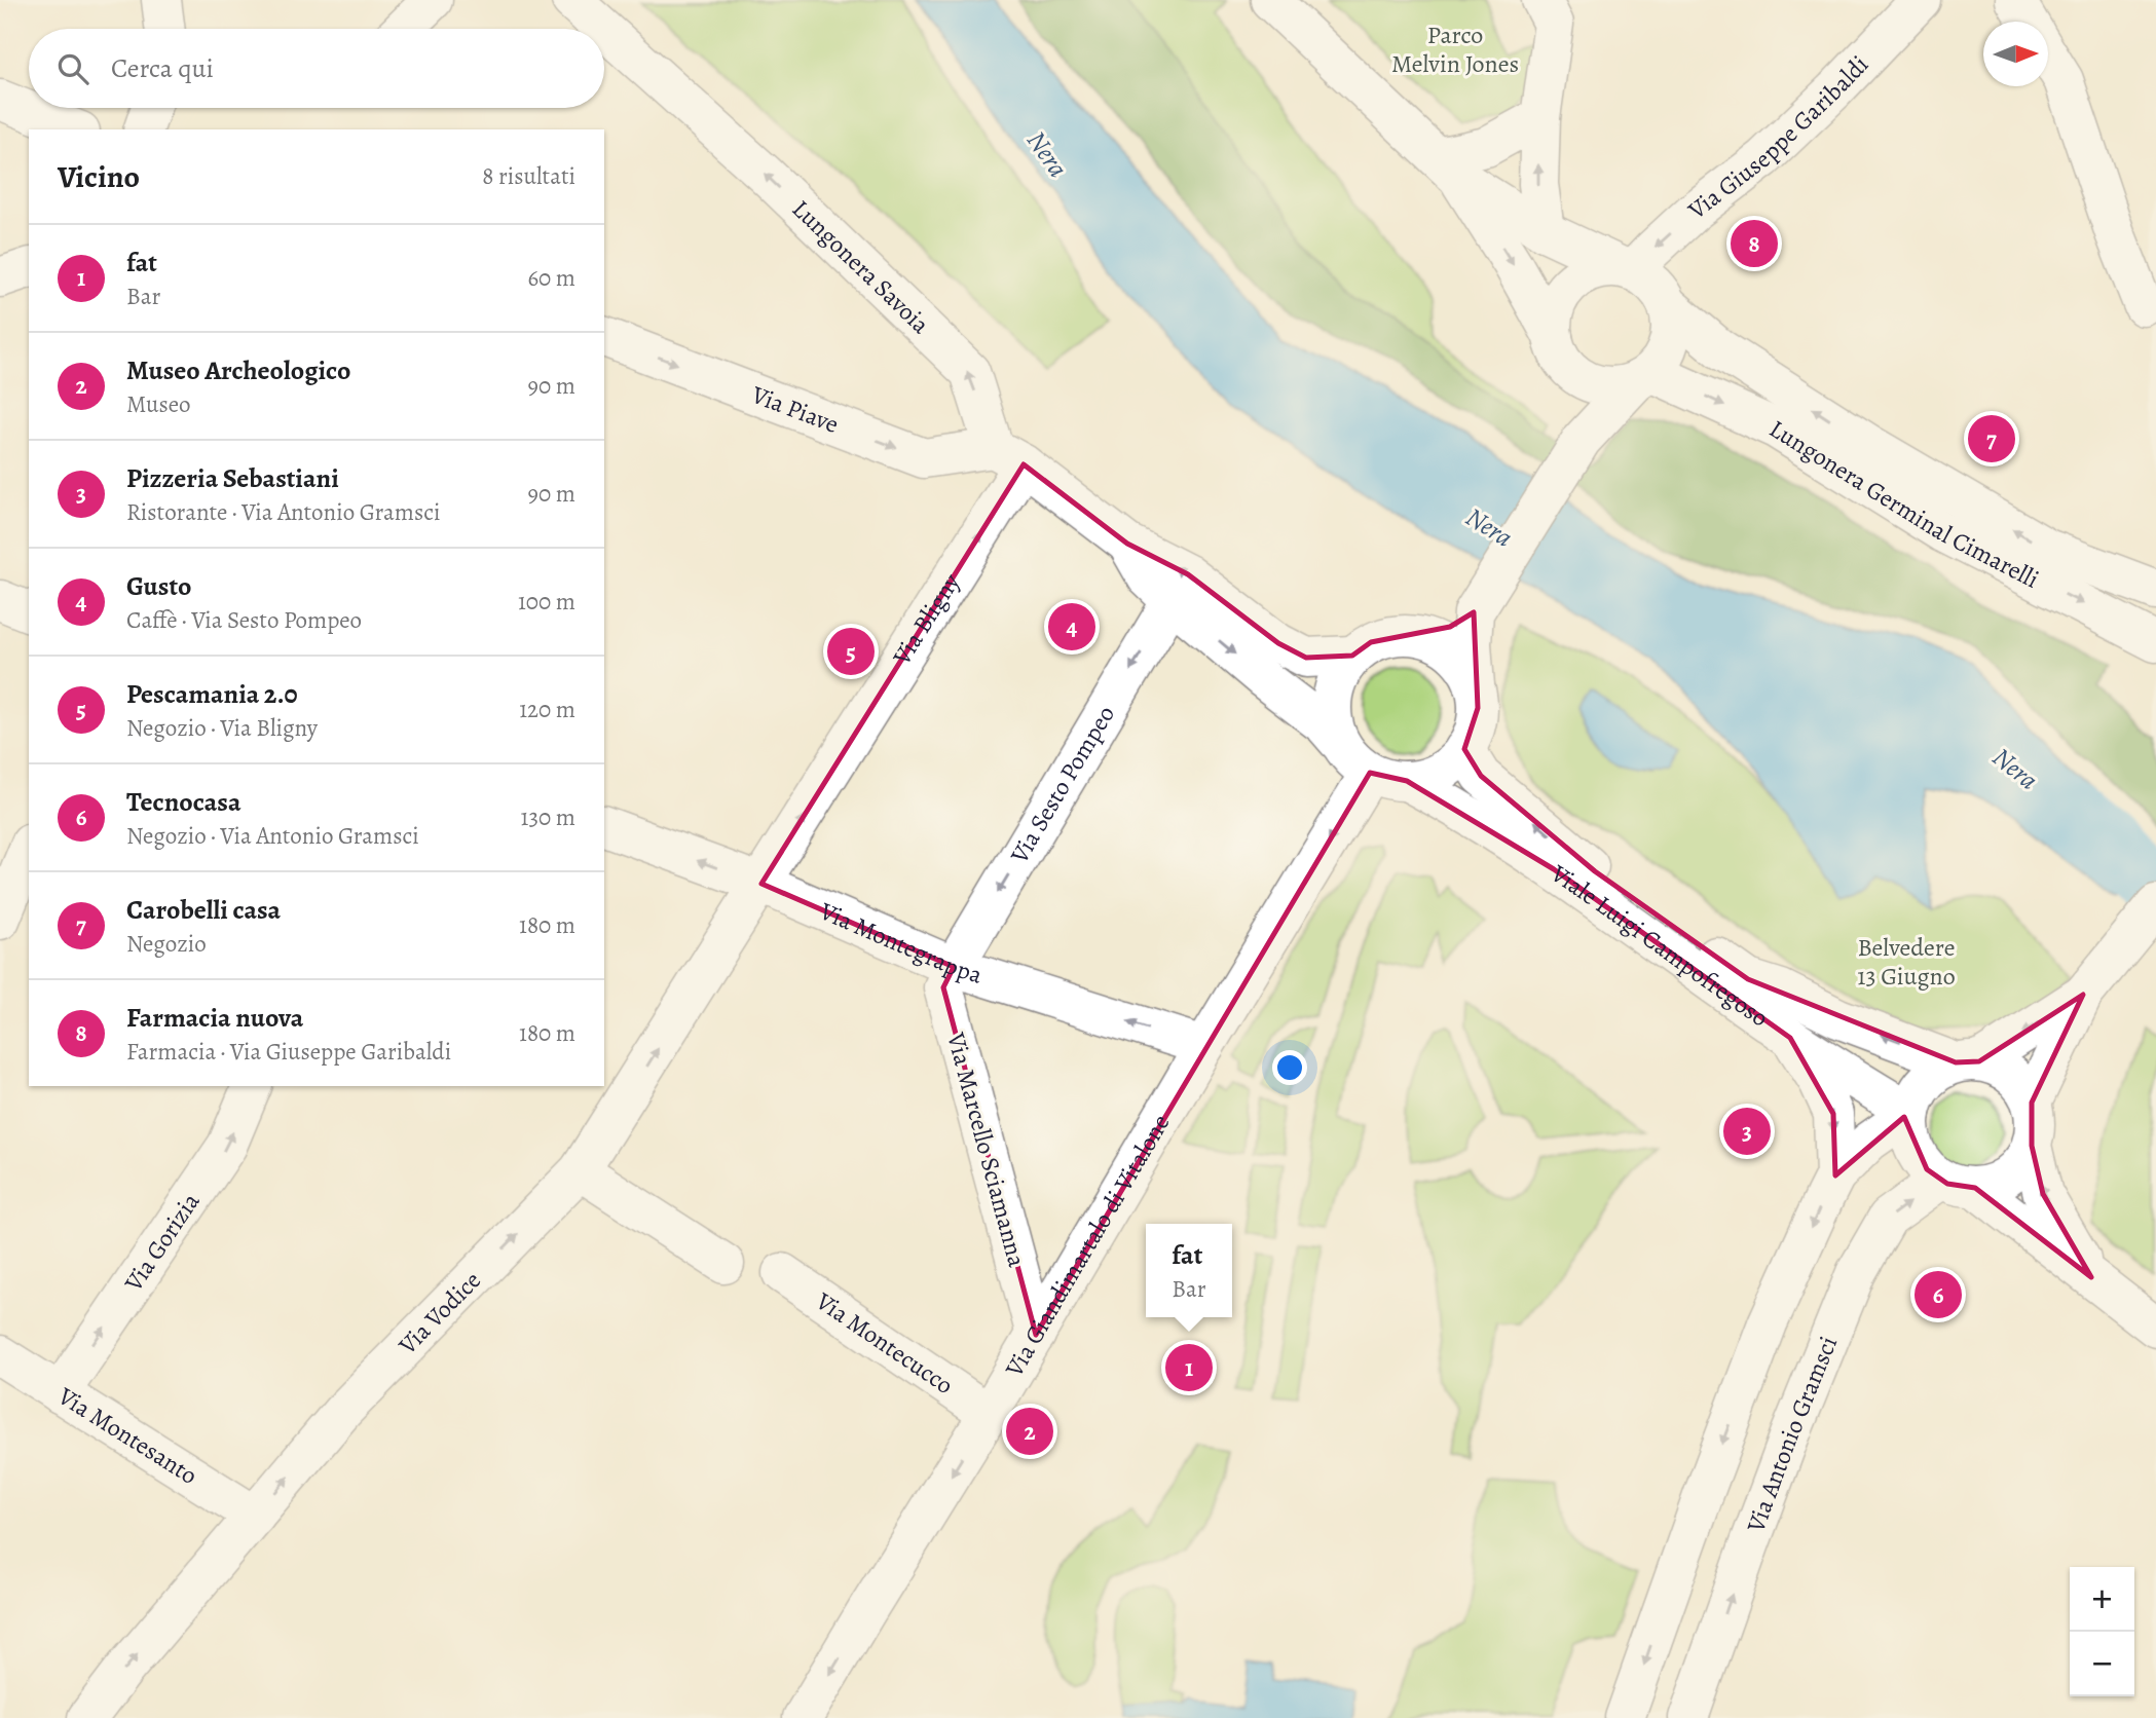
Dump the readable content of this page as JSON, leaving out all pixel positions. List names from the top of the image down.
{
  "streets": {
    "street": [
      "Via Giuseppe Garibaldi",
      "Lungonera Savoia",
      "Via Piave",
      "Lungonera Germinal Cimarelli",
      "Via Bligny",
      "Via Sesto Pompeo",
      "Via Montegrappa",
      "Viale Luigi Campofregoso",
      "Via Marcello Sciamanna",
      "Via Gorizia",
      "Via Giandimartalo di Vitalone",
      "Via Vodice",
      "Via Montecucco",
      "Via Antonio Gramsci",
      "Via Montesanto"
    ]
  },
  "crossings": [
    ["Via Giuseppe Garibaldi", "Lungonera Germinal Cimarelli"],
    ["Lungonera Savoia", "Via Piave"],
    ["Lungonera Savoia", "Via Bligny"],
    ["Via Piave", "Via Bligny"],
    ["Via Bligny", "Via Montegrappa"],
    ["Via Bligny", "Via Vodice"],
    ["Via Sesto Pompeo", "Via Montegrappa"],
    ["Via Sesto Pompeo", "Via Marcello Sciamanna"],
    ["Via Montegrappa", "Via Marcello Sciamanna"],
    ["Via Montegrappa", "Via Giandimartalo di Vitalone"],
    ["Via Montegrappa", "Via Vodice"],
    ["Viale Luigi Campofregoso", "Via Giandimartalo di Vitalone"],
    ["Viale Luigi Campofregoso", "Via Antonio Gramsci"],
    ["Via Marcello Sciamanna", "Via Giandimartalo di Vitalone"],
    ["Via Gorizia", "Via Montesanto"],
    ["Via Giandimartalo di Vitalone", "Via Montecucco"],
    ["Via Vodice", "Via Montesanto"]
  ],
  "one_way": [
    "Via Giuseppe Garibaldi",
    "Lungonera Savoia",
    "Via Piave",
    "Via Bligny",
    "Via Sesto Pompeo",
    "Via Montegrappa",
    "Via Gorizia",
    "Via Giandimartalo di Vitalone",
    "Via Vodice"
  ],
  "water": ["Nera"],
  "parks": ["Parco Melvin Jones", "Belvedere 13 Giugno"],
  "north": "right",
  "page": {
    "search": "Cerca qui",
    "heading": ["Vicino", "8 risultati"],
    "pins": [
      "8",
      "7",
      "4",
      "5",
      "3",
      "6",
      "1",
      "2"
    ],
    "list": [
      {
        "mark": "1",
        "name": "fat",
        "note": "Bar",
        "value": "60 m"
      },
      {
        "mark": "2",
        "name": "Museo Archeologico",
        "note": "Museo",
        "value": "90 m"
      },
      {
        "mark": "3",
        "name": "Pizzeria Sebastiani",
        "note": "Ristorante · Via Antonio Gramsci",
        "value": "90 m"
      },
      {
        "mark": "4",
        "name": "Gusto",
        "note": "Caffè · Via Sesto Pompeo",
        "value": "100 m"
      },
      {
        "mark": "5",
        "name": "Pescamania 2.0",
        "note": "Negozio · Via Bligny",
        "value": "120 m"
      },
      {
        "mark": "6",
        "name": "Tecnocasa",
        "note": "Negozio · Via Antonio Gramsci",
        "value": "130 m"
      },
      {
        "mark": "7",
        "name": "Carobelli casa",
        "note": "Negozio",
        "value": "180 m"
      },
      {
        "mark": "8",
        "name": "Farmacia nuova",
        "note": "Farmacia · Via Giuseppe Garibaldi",
        "value": "180 m"
      }
    ],
    "popup": ["fat", "Bar"],
    "map_buttons": ["+", "−"]
  }
}
